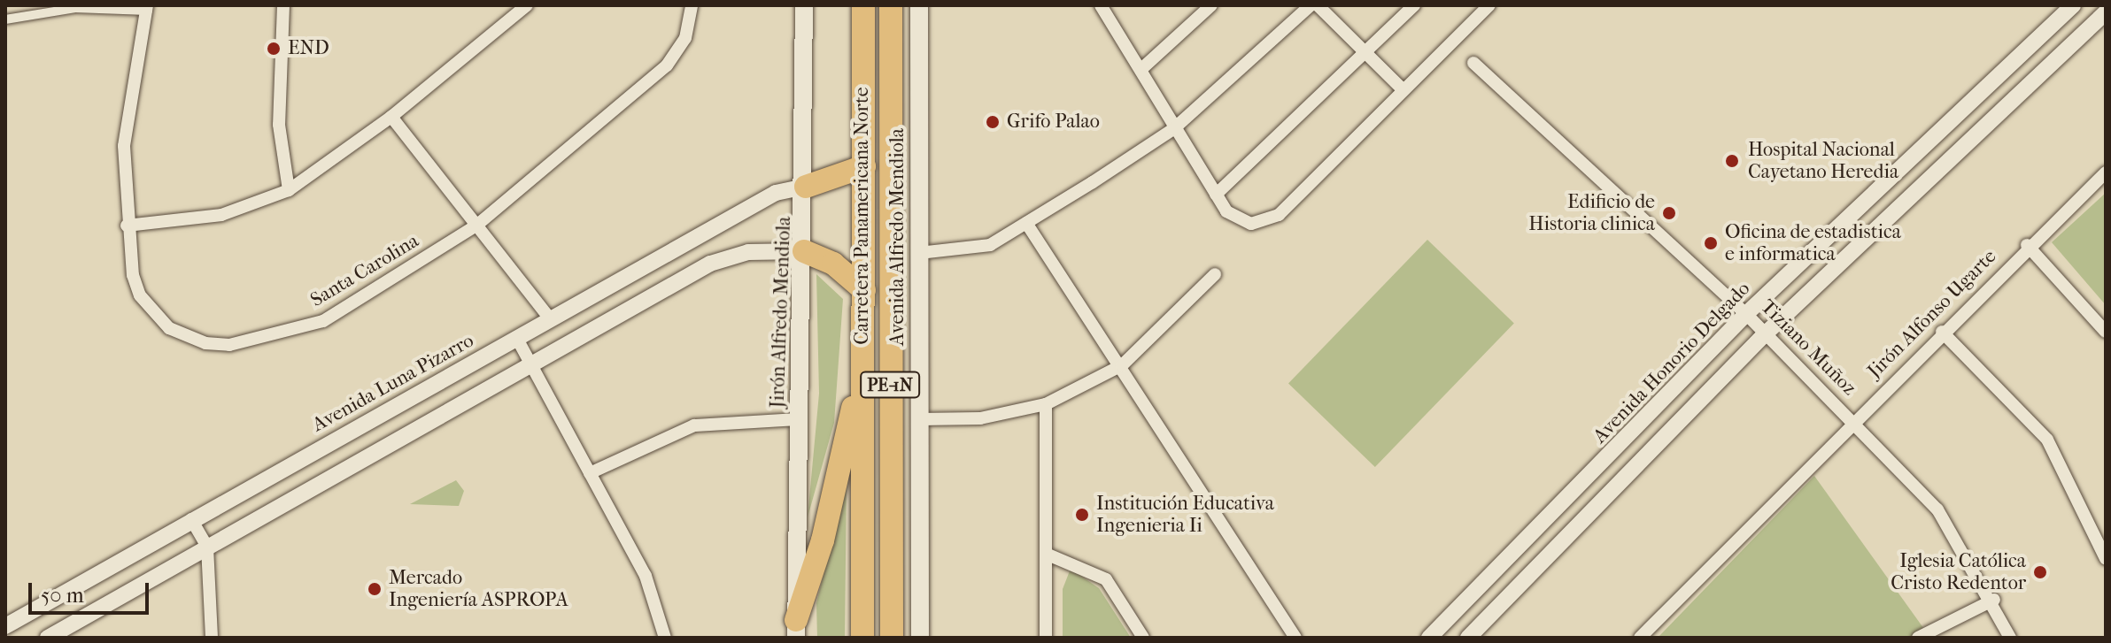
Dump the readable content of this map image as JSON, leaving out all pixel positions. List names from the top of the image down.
{
  "streets": {
    "highway": ["Carretera Panamericana Norte", "PE-1N"],
    "main road": ["Avenida Alfredo Mendiola", "Jirón Alfredo Mendiola"],
    "street": [
      "Santa Carolina",
      "Jirón Alfonso Ugarte",
      "Tiziano Muñoz",
      "Avenida Honorio Delgado",
      "Avenida Luna Pizarro"
    ]
  },
  "crossings": [
    ["Jirón Alfredo Mendiola", "Avenida Luna Pizarro"],
    ["Jirón Alfonso Ugarte", "Tiziano Muñoz"],
    ["Tiziano Muñoz", "Avenida Honorio Delgado"]
  ],
  "places": [
    "END",
    "Grifo Palao",
    "Hospital Nacional Cayetano Heredia",
    "Edificio de Historia clinica",
    "Oficina de estadistica e informatica",
    "Institución Educativa Ingenieria Ii",
    "Iglesia Católica Cristo Redentor",
    "Mercado Ingeniería ASPROPA"
  ],
  "scale_bar": "50 m"
}
